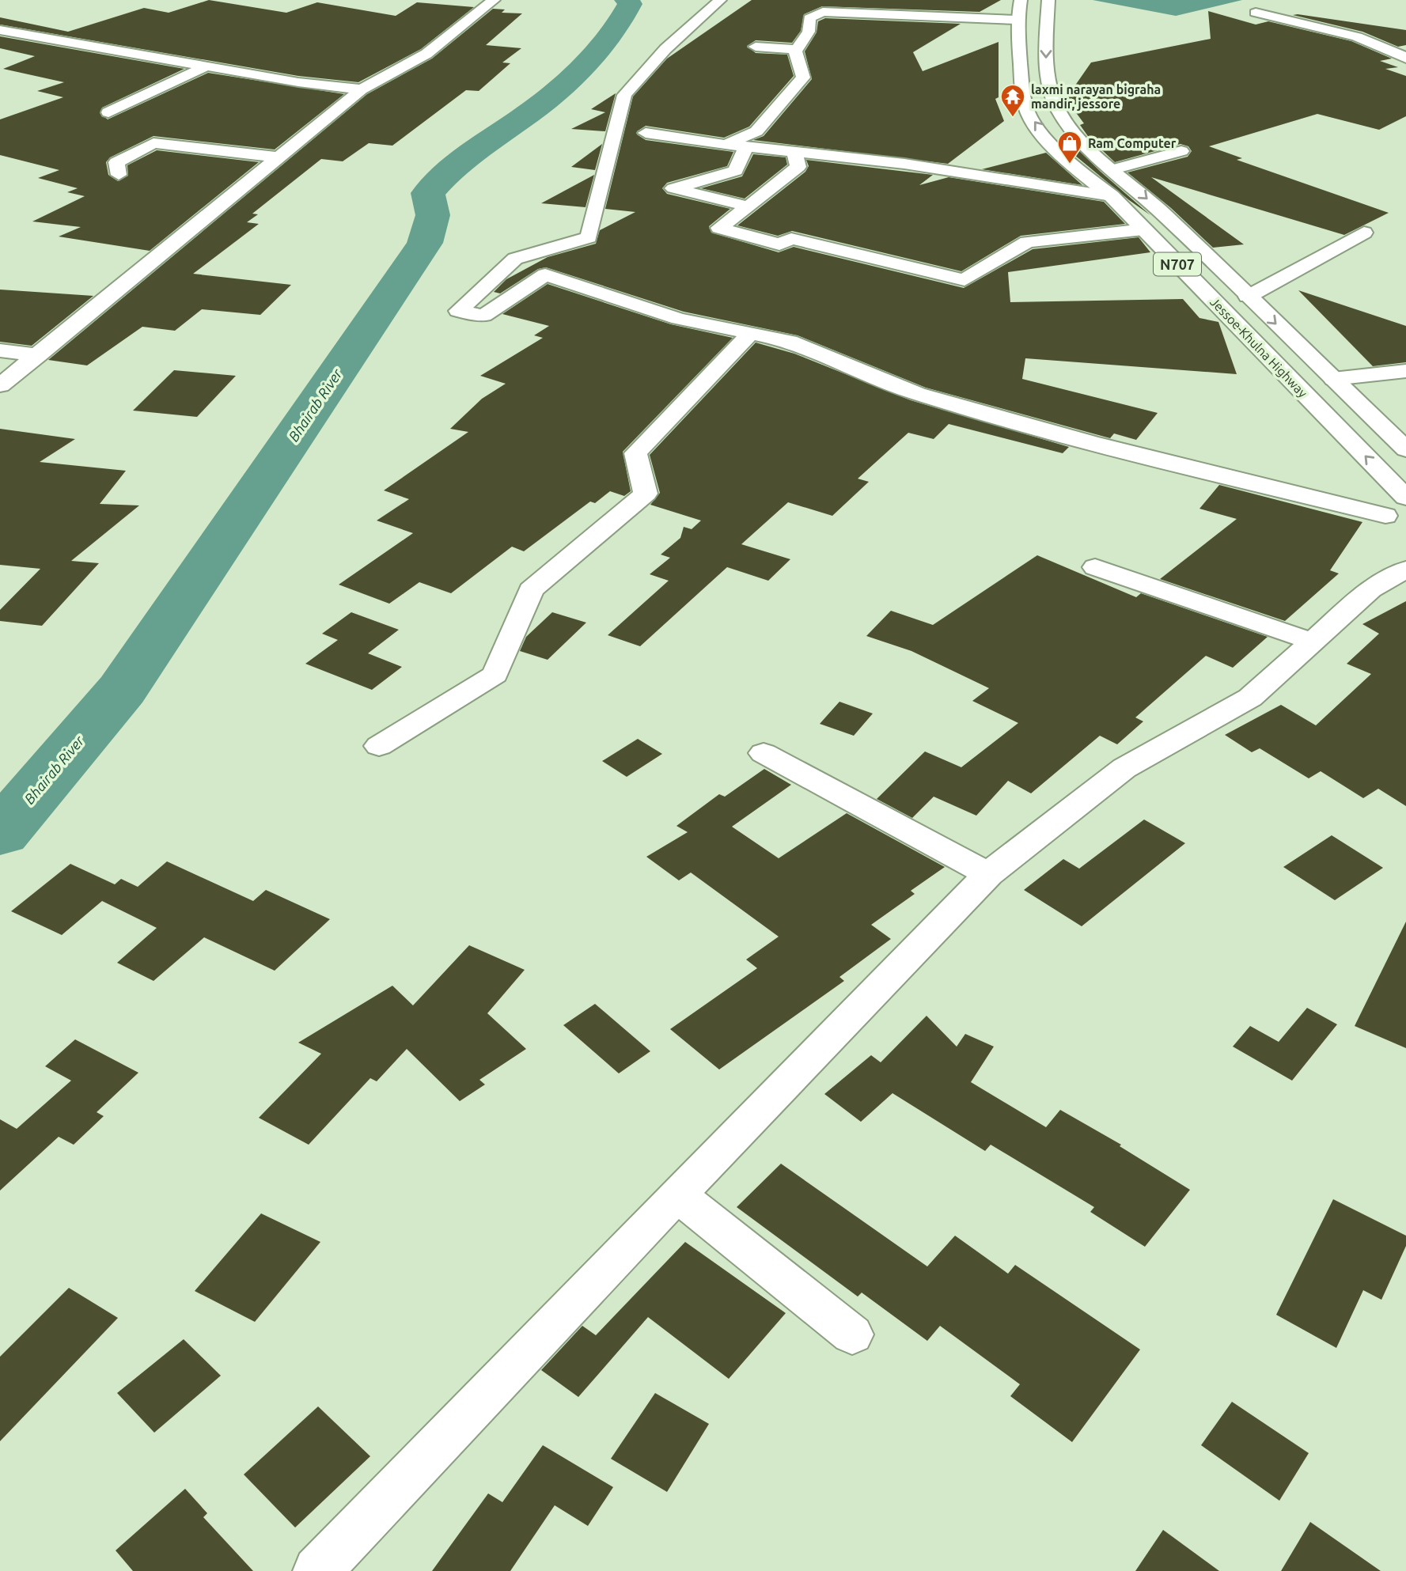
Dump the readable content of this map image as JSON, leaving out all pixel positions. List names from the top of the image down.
{
  "streets": {
    "main road": ["N707", "Jessoe-Khulna Highway"]
  },
  "water": ["Bhairab River"],
  "places": {
    "temple": ["laxmi narayan bigraha mandir, jessore"],
    "shop": ["Ram Computer"]
  }
}
